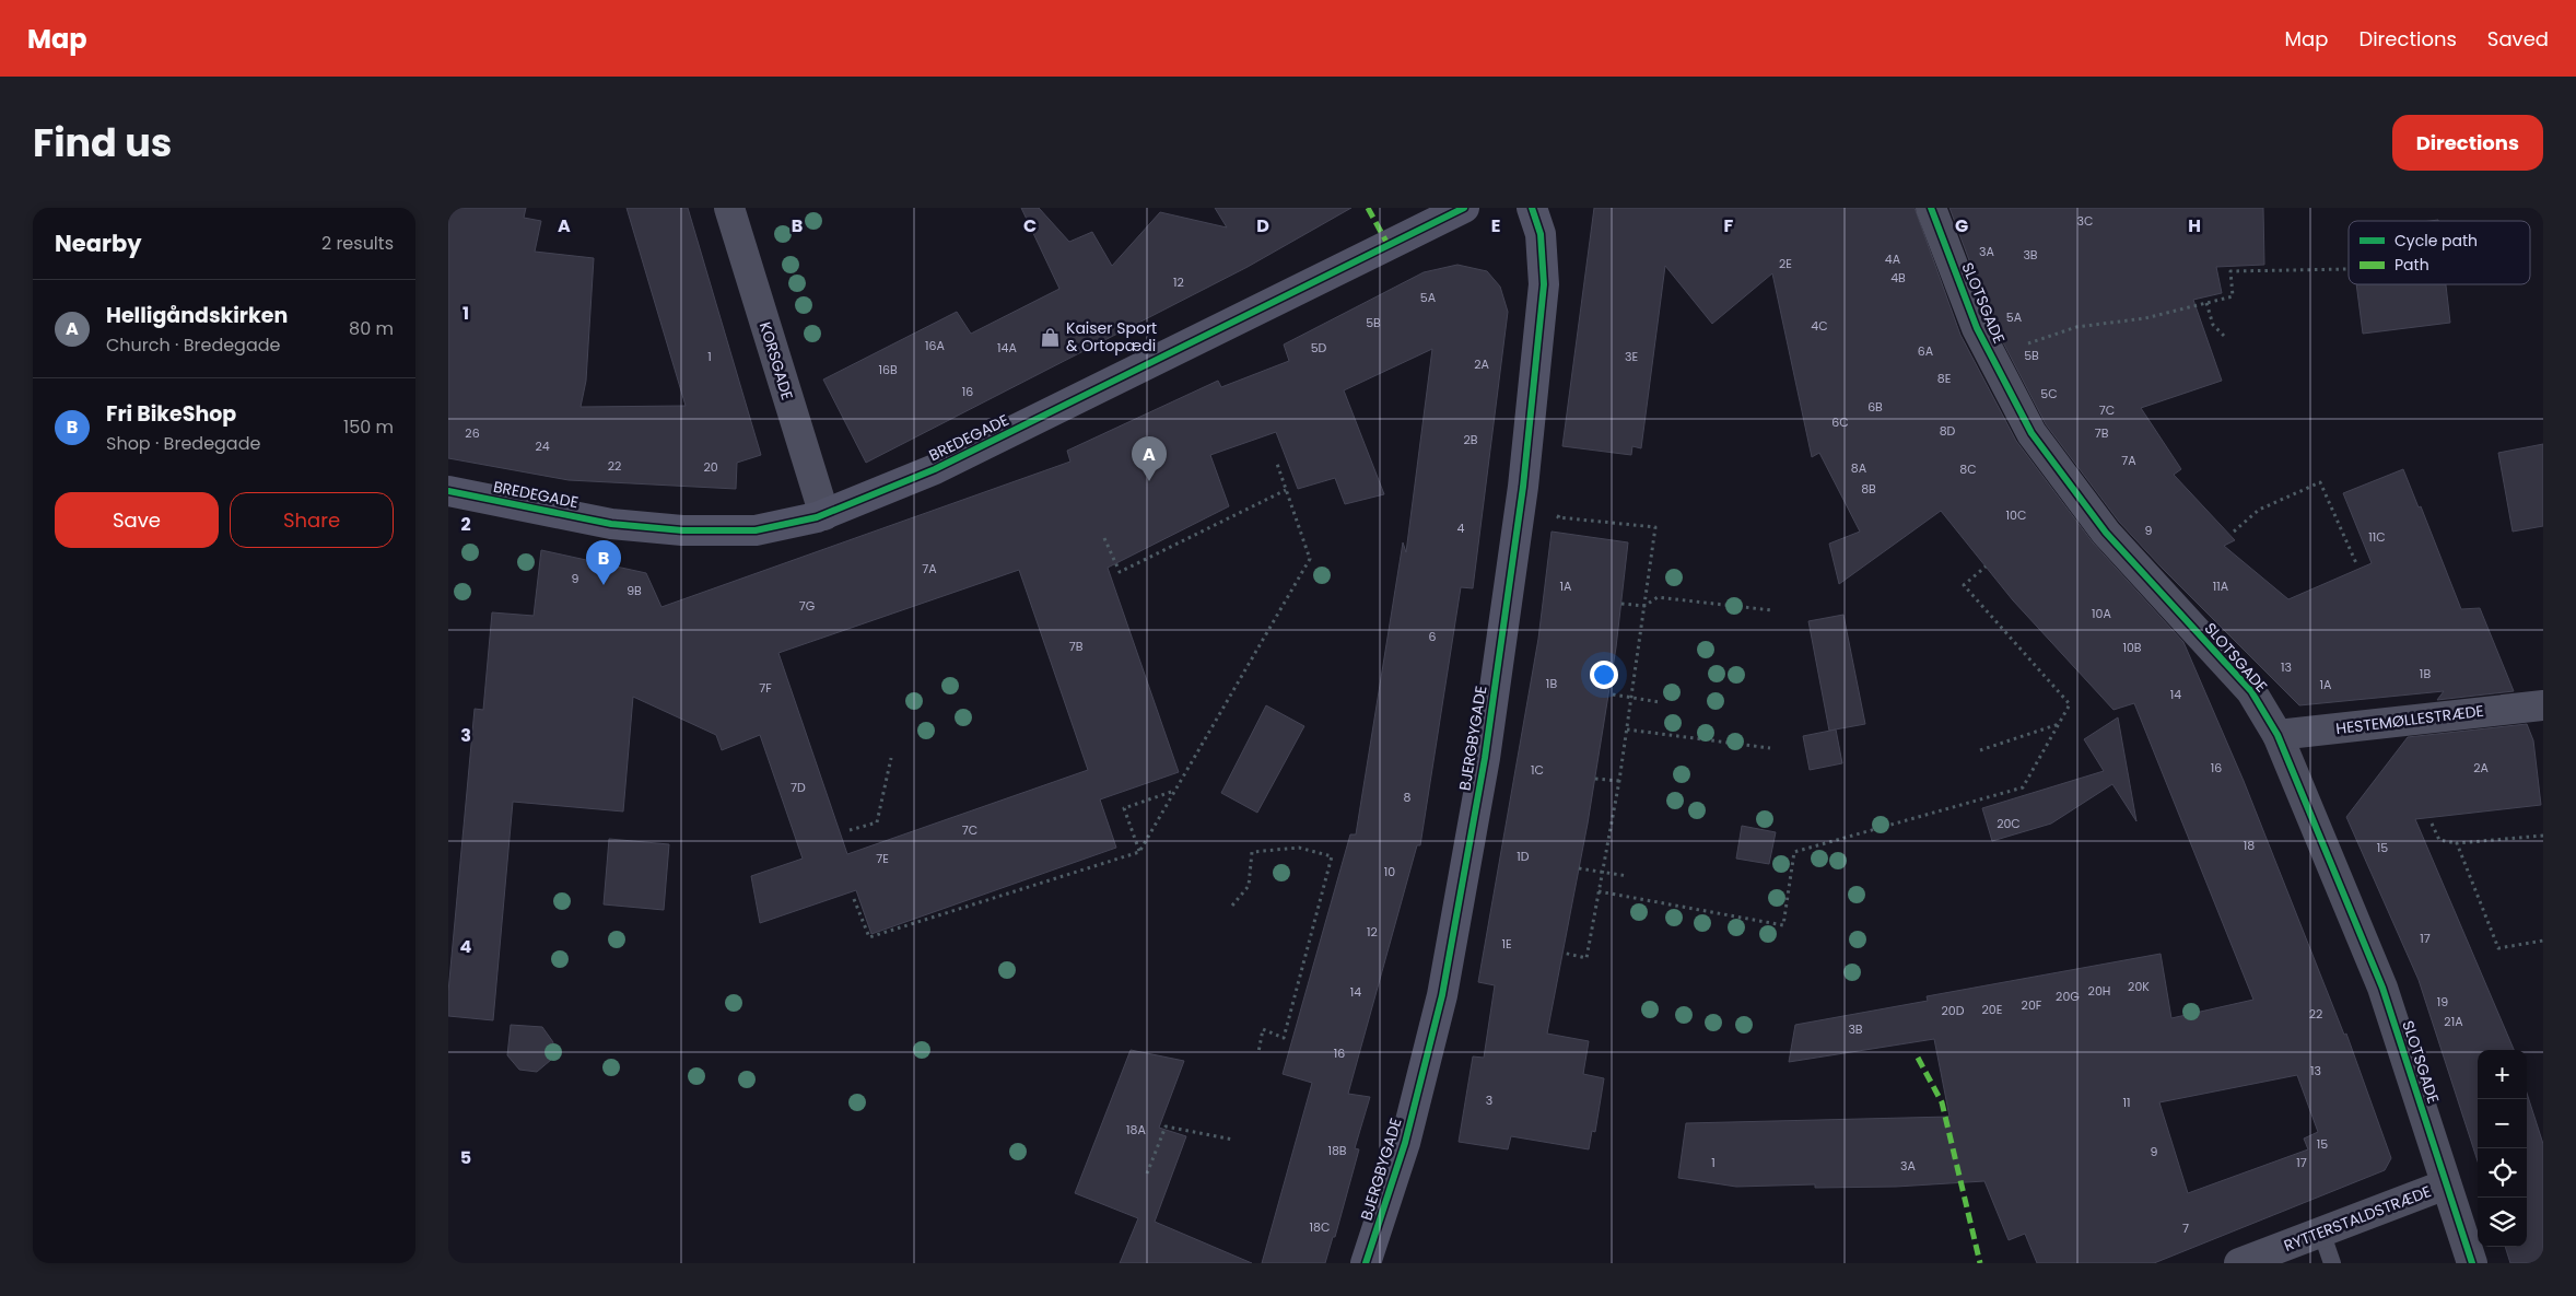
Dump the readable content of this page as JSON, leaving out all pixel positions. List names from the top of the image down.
{
  "streets": {
    "street": [
      "SLOTSGADE",
      "KORSGADE",
      "BREDEGADE",
      "HESTEMØLLESTRÆDE",
      "BJERGBYGADE",
      "RYTTERSTALDSTRÆDE"
    ]
  },
  "crossings": [
    ["SLOTSGADE", "HESTEMØLLESTRÆDE"],
    ["SLOTSGADE", "RYTTERSTALDSTRÆDE"],
    ["KORSGADE", "BREDEGADE"]
  ],
  "places": {
    "shop": ["Kaiser Sport & Ortopædi"]
  },
  "house_numbers": [
    "3C",
    "3A",
    "3B",
    "4A",
    "2E",
    "4B",
    "12",
    "5A",
    "5A",
    "5B",
    "4C",
    "16A",
    "14A",
    "5D",
    "6A",
    "5B",
    "1",
    "3E",
    "2A",
    "16B",
    "8E",
    "16",
    "5C",
    "6B",
    "7C",
    "6C",
    "8D",
    "26",
    "7B",
    "2B",
    "24",
    "7A",
    "22",
    "20",
    "8A",
    "8C",
    "8B",
    "10C",
    "4",
    "9",
    "11C",
    "7A",
    "9",
    "1A",
    "11A",
    "9B",
    "7G",
    "10A",
    "6",
    "7B",
    "10B",
    "13",
    "1B",
    "1B",
    "1A",
    "7F",
    "14",
    "16",
    "2A",
    "1C",
    "7D",
    "8",
    "20C",
    "7C",
    "18",
    "15",
    "1D",
    "7E",
    "10",
    "12",
    "17",
    "1E",
    "20K",
    "20H",
    "14",
    "20G",
    "19",
    "20F",
    "20E",
    "20D",
    "22",
    "21A",
    "3B",
    "16",
    "13",
    "3",
    "11",
    "18A",
    "15",
    "18B",
    "9",
    "1",
    "17",
    "3A",
    "18C",
    "7"
  ],
  "legend": ["Cycle path", "Path"],
  "page": {
    "header": "Map",
    "nav": ["Map", "Directions", "Saved"],
    "title": "Find us",
    "buttons": [
      "Directions",
      ["Save", "Share"]
    ],
    "heading": ["Nearby", "2 results"],
    "list": [
      {
        "mark": "A",
        "name": "Helligåndskirken",
        "note": "Church · Bredegade",
        "value": "80 m"
      },
      {
        "mark": "B",
        "name": "Fri BikeShop",
        "note": "Shop · Bredegade",
        "value": "150 m"
      }
    ],
    "pins": ["A", "B"],
    "map_buttons": ["+", "−"]
  },
  "grid": {
    "columns": [
      "A",
      "B",
      "C",
      "D",
      "E",
      "F",
      "G",
      "H"
    ],
    "rows": [
      "1",
      "2",
      "3",
      "4",
      "5"
    ]
  }
}
